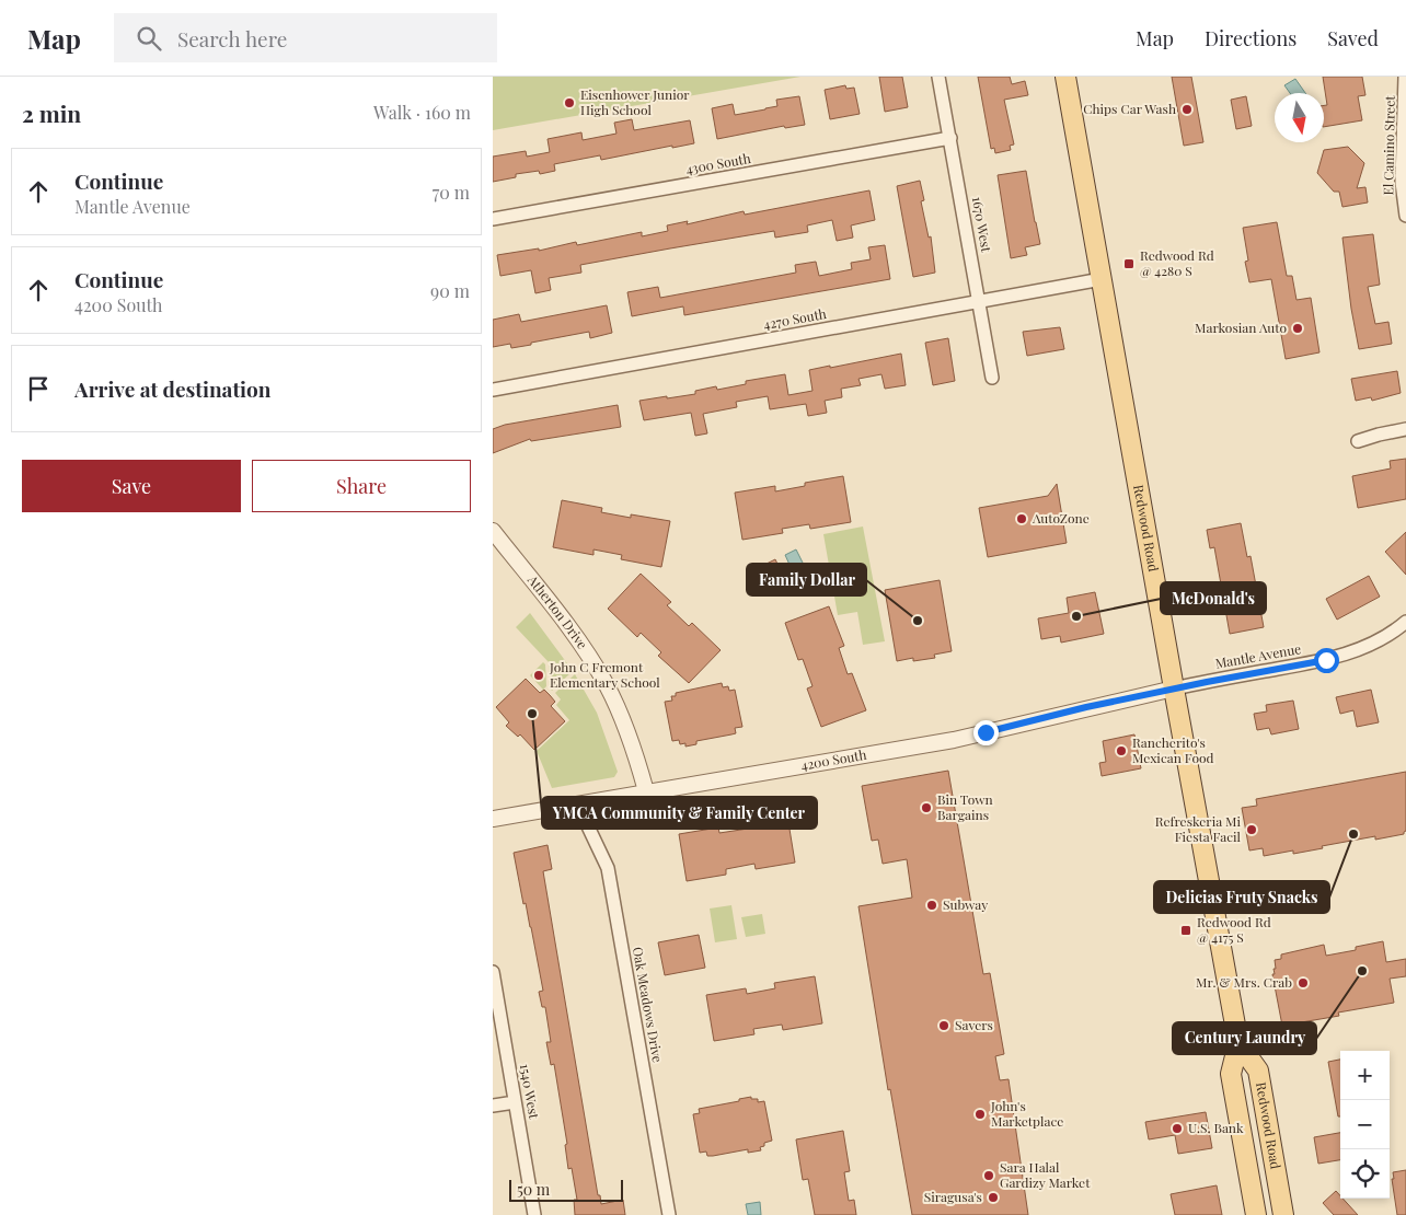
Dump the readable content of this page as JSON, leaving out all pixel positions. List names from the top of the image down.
{
  "streets": {
    "main road": ["Redwood Road"],
    "street": [
      "El Camino Street",
      "4300 South",
      "1670 West",
      "4270 South",
      "Atherton Drive",
      "Mantle Avenue",
      "4200 South",
      "Oak Meadows Drive",
      "1540 West"
    ]
  },
  "crossings": [
    ["4300 South", "1670 West"],
    ["1670 West", "4270 South"],
    ["4270 South", "Redwood Road"],
    ["Redwood Road", "Mantle Avenue"],
    ["Redwood Road", "4200 South"],
    ["Atherton Drive", "4200 South"],
    ["Mantle Avenue", "4200 South"],
    ["4200 South", "Oak Meadows Drive"]
  ],
  "places": {
    "other": [
      "Eisenhower Junior High School",
      "Chips Car Wash",
      "Markosian Auto",
      "AutoZone",
      "McDonald's",
      "Family Dollar",
      "John C Fremont Elementary School",
      "YMCA Community & Family Center",
      "Rancherito's Mexican Food",
      "Bin Town Bargains",
      "Refreskeria Mi Fiesta Facil",
      "Delicias Fruty Snacks",
      "Subway",
      "Century Laundry",
      "Mr. & Mrs. Crab",
      "Savers",
      "John's Marketplace",
      "U.S. Bank",
      "Sara Halal Gardizy Market",
      "Siragusa's"
    ],
    "transit": ["Redwood Rd @ 4280 S", "Redwood Rd @ 4175 S"]
  },
  "scale_bar": "50 m",
  "north": "bottom",
  "page": {
    "header": "Map",
    "search": "Search here",
    "nav": ["Map", "Directions", "Saved"],
    "heading": ["2 min", "Walk · 160 m"],
    "list": [
      ["Continue", "Mantle Avenue", "70 m"],
      ["Continue", "4200 South", "90 m"],
      "Arrive at destination"
    ],
    "buttons": ["Save", "Share"],
    "map_buttons": ["+", "−"],
    "scale": "50 m"
  }
}
